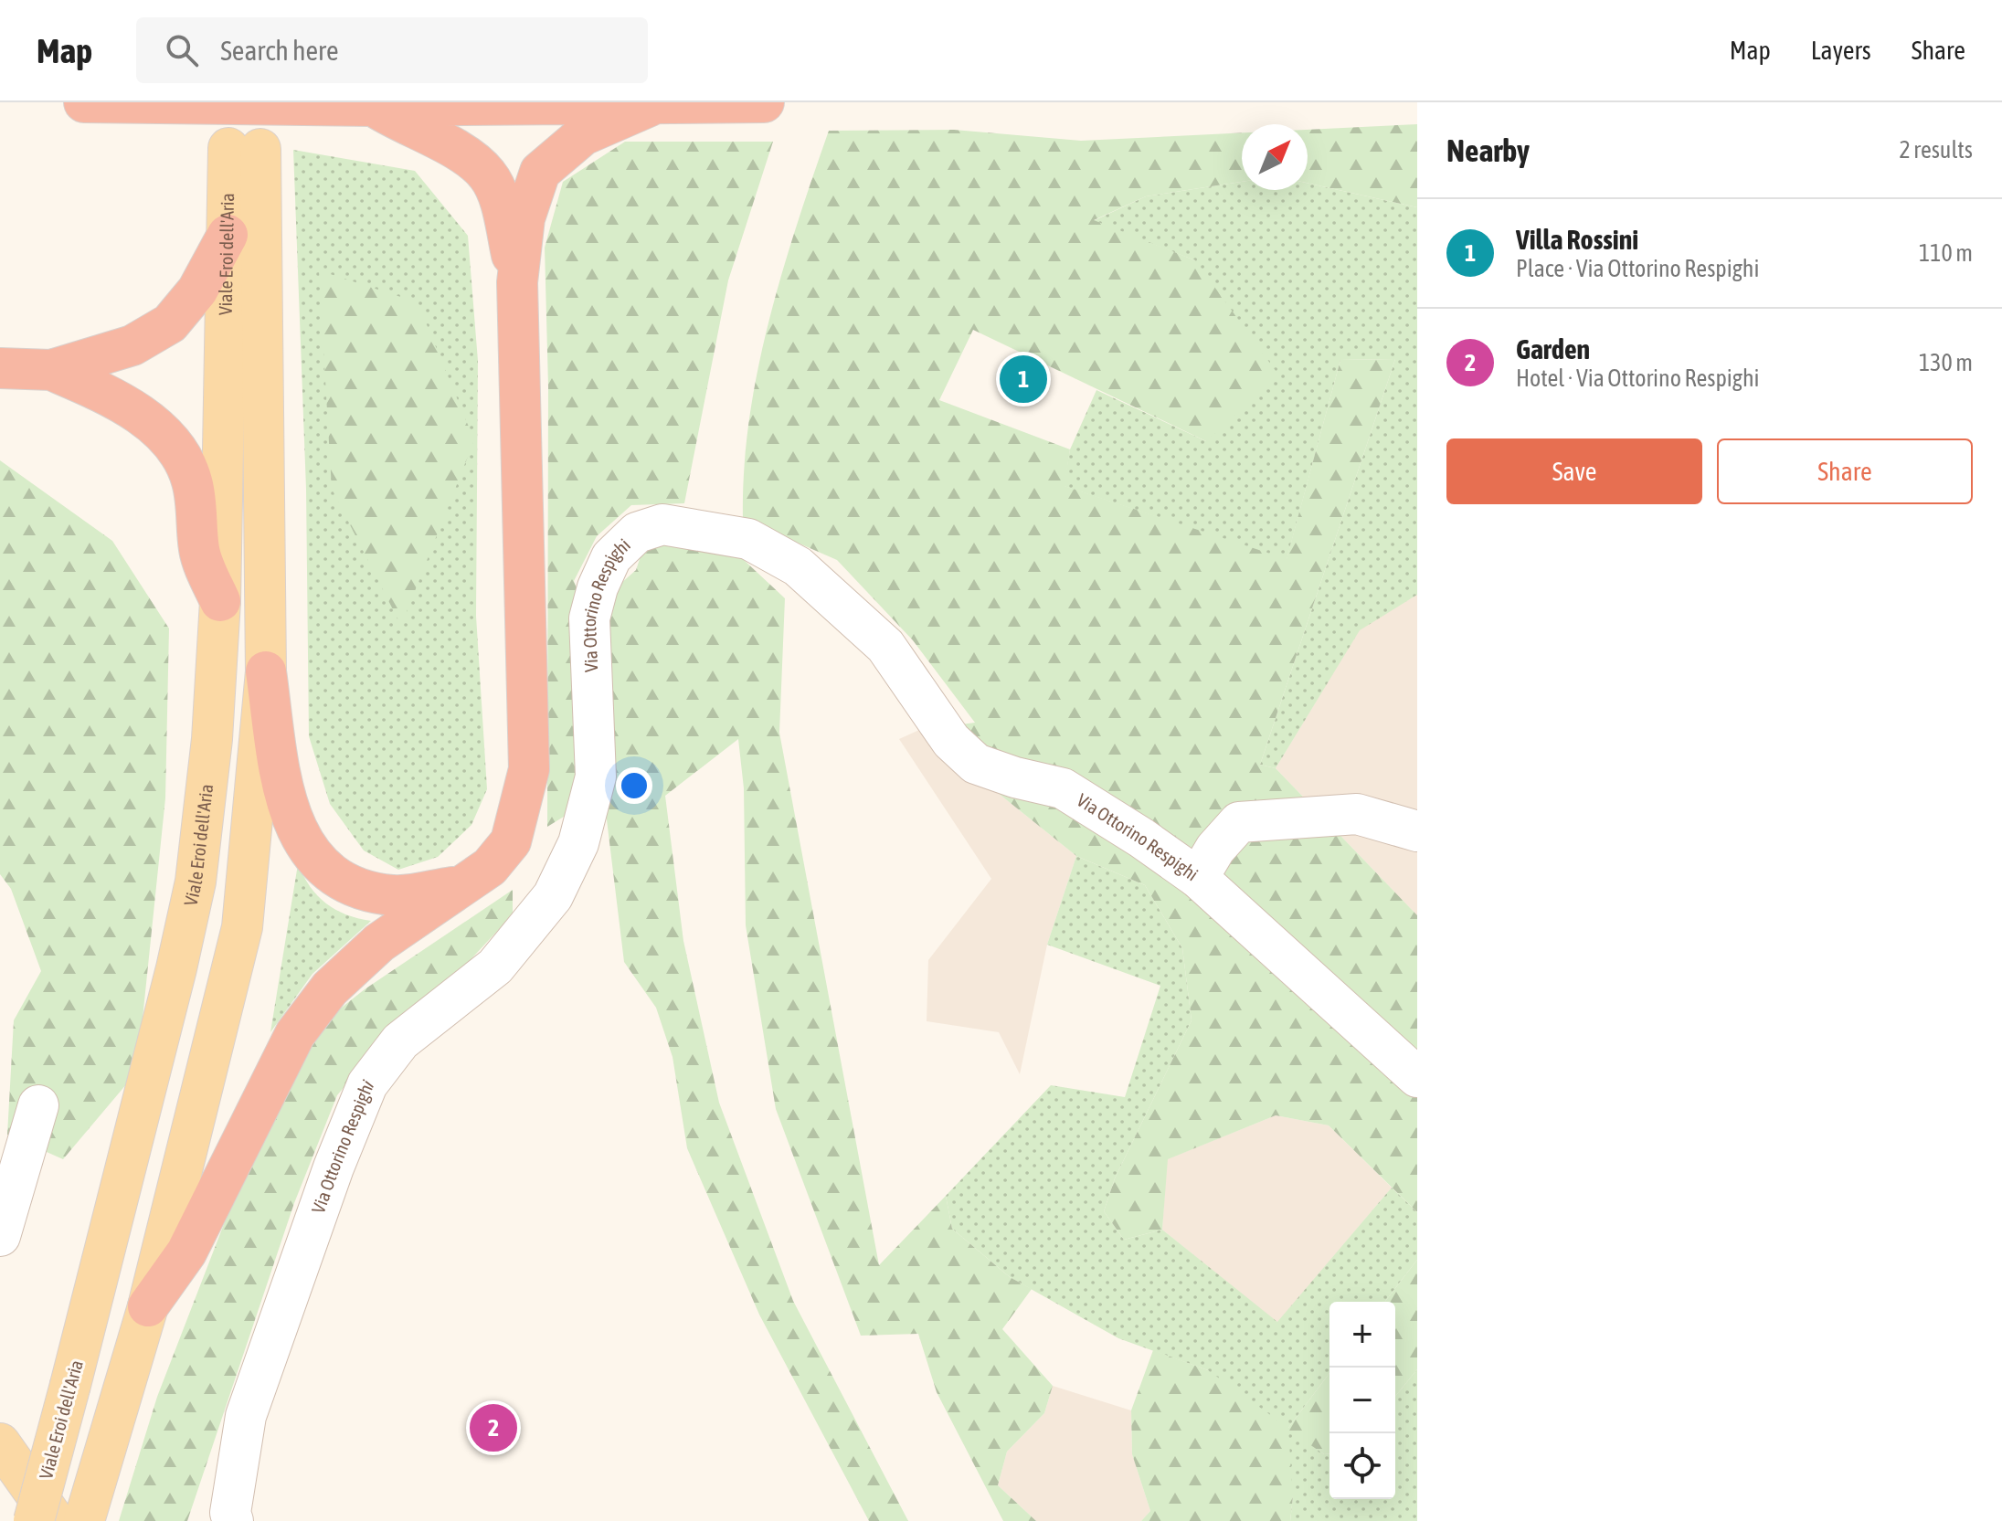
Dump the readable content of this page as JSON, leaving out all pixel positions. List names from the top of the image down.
{
  "streets": {
    "main road": ["Viale Eroi dell'Aria"],
    "street": ["Via Ottorino Respighi"]
  },
  "north": "top right",
  "page": {
    "header": "Map",
    "search": "Search here",
    "nav": ["Map", "Layers", "Share"],
    "heading": ["Nearby", "2 results"],
    "list": [
      {
        "mark": "1",
        "name": "Villa Rossini",
        "note": "Place · Via Ottorino Respighi",
        "value": "110 m"
      },
      {
        "mark": "2",
        "name": "Garden",
        "note": "Hotel · Via Ottorino Respighi",
        "value": "130 m"
      }
    ],
    "pins": ["1", "2"],
    "buttons": ["Save", "Share"],
    "map_buttons": ["+", "−"]
  }
}
